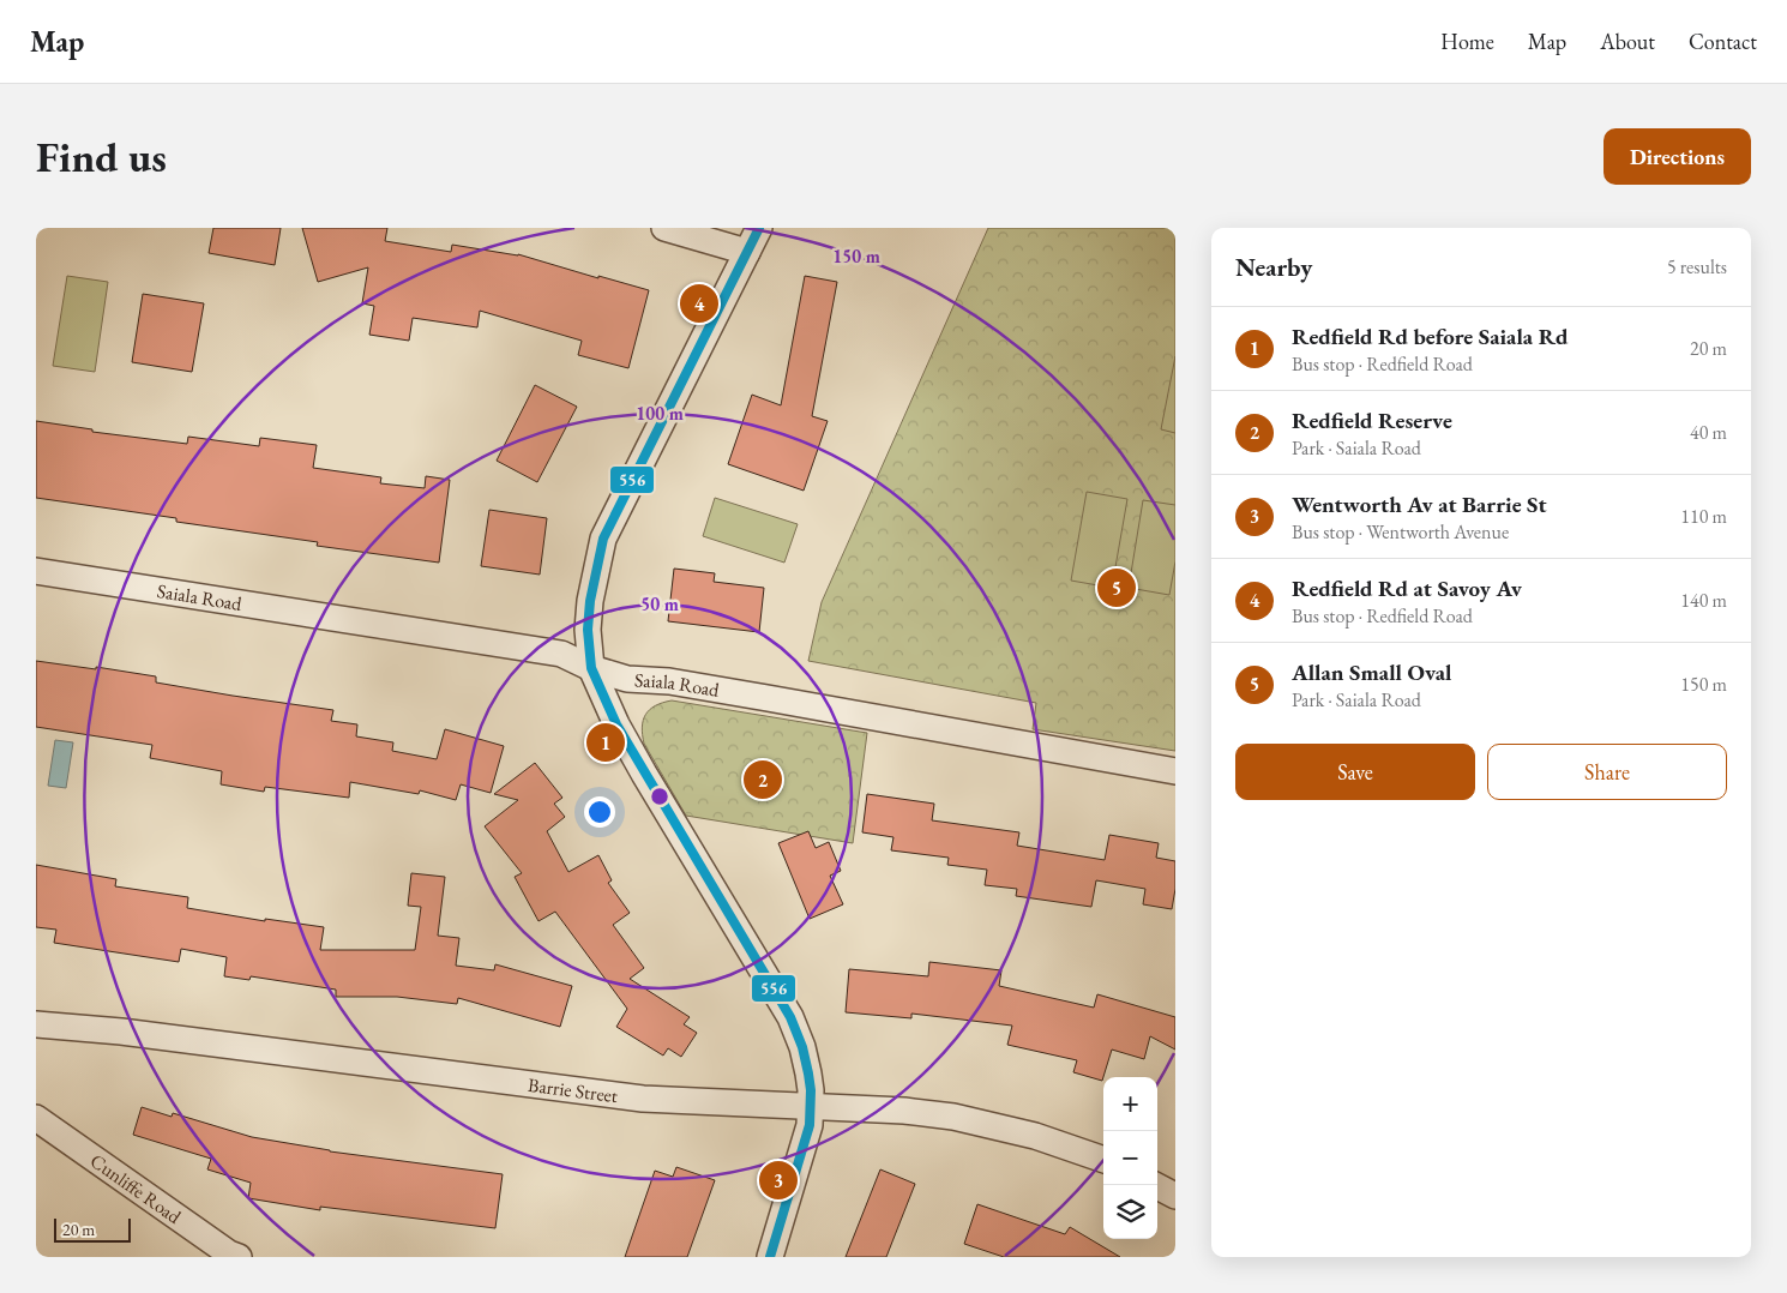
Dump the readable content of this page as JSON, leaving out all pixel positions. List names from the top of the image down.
{
  "streets": {
    "street": ["Saiala Road", "Barrie Street", "Cunliffe Road"]
  },
  "lines": ["transit line 556"],
  "scale_bar": "20 m",
  "page": {
    "header": "Map",
    "nav": [
      "Home",
      "Map",
      "About",
      "Contact"
    ],
    "buttons": [
      "Directions",
      ["Save", "Share"]
    ],
    "title": "Find us",
    "heading": ["Nearby", "5 results"],
    "pins": [
      "4",
      "5",
      "1",
      "2",
      "3"
    ],
    "list": [
      {
        "mark": "1",
        "name": "Redfield Rd before Saiala Rd",
        "note": "Bus stop · Redfield Road",
        "value": "20 m"
      },
      {
        "mark": "2",
        "name": "Redfield Reserve",
        "note": "Park · Saiala Road",
        "value": "40 m"
      },
      {
        "mark": "3",
        "name": "Wentworth Av at Barrie St",
        "note": "Bus stop · Wentworth Avenue",
        "value": "110 m"
      },
      {
        "mark": "4",
        "name": "Redfield Rd at Savoy Av",
        "note": "Bus stop · Redfield Road",
        "value": "140 m"
      },
      {
        "mark": "5",
        "name": "Allan Small Oval",
        "note": "Park · Saiala Road",
        "value": "150 m"
      }
    ],
    "map_buttons": ["+", "−"],
    "scale": "20 m"
  },
  "rings": ["150 m", "100 m", "50 m"]
}
